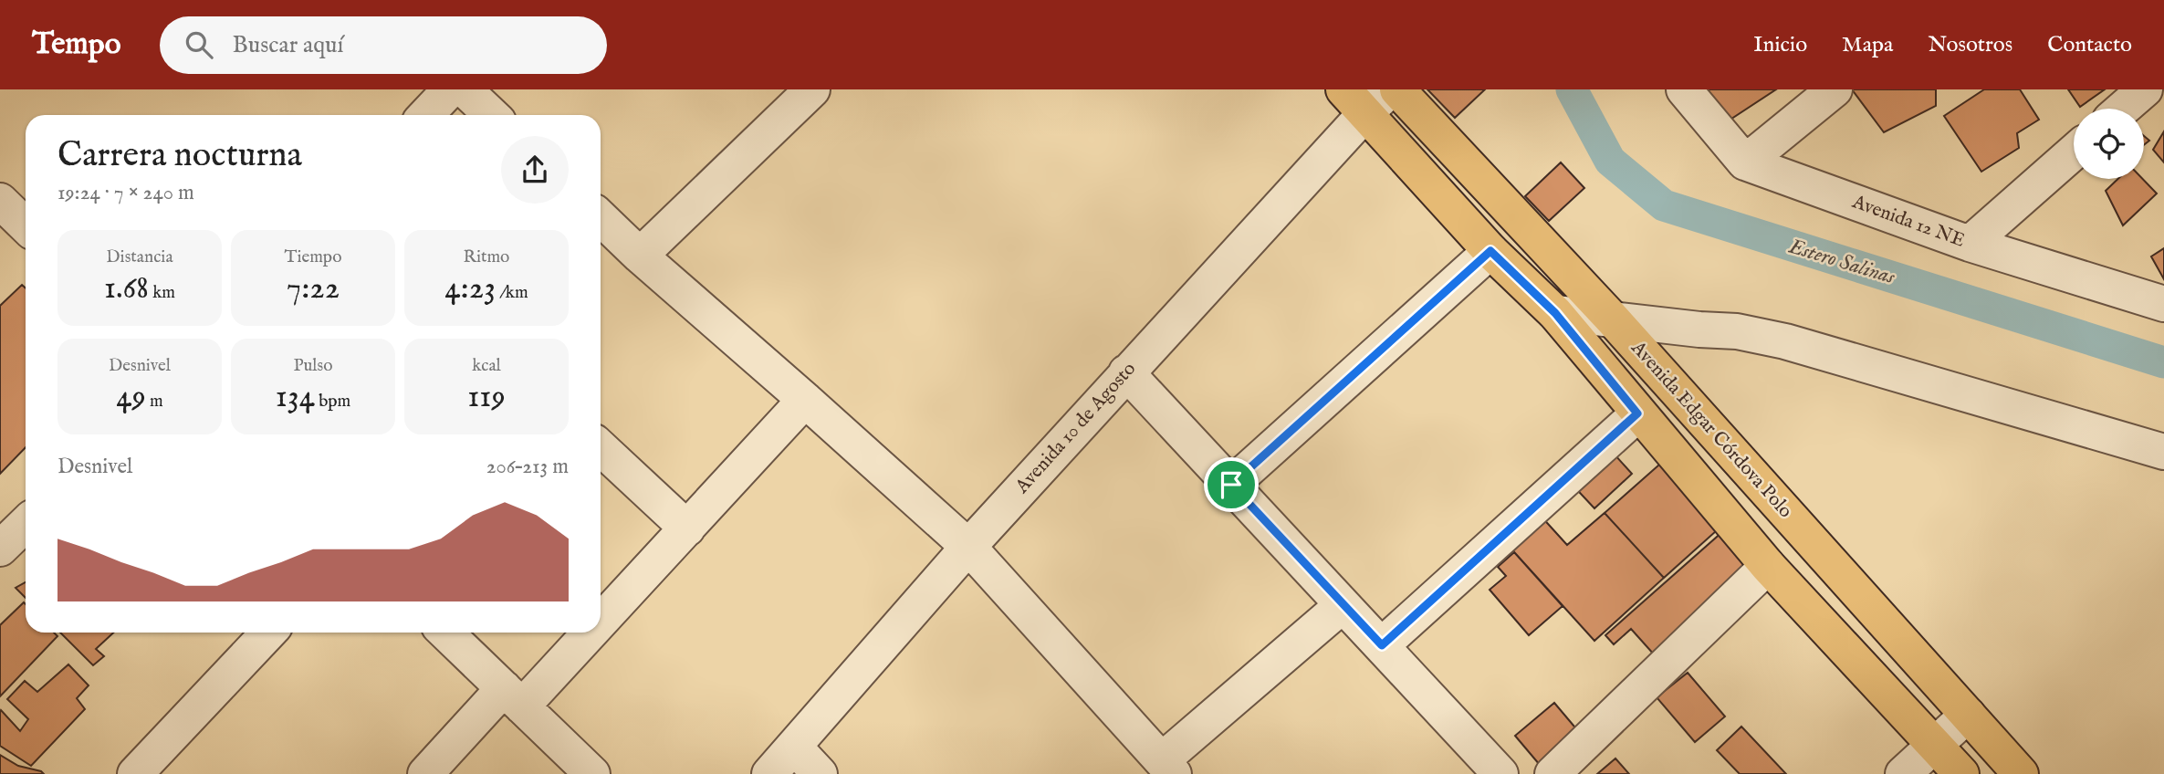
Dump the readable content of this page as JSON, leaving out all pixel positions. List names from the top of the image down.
{
  "streets": {
    "main road": ["Avenida Edgar Córdova Polo"],
    "street": ["Avenida 12 NE", "Avenida 10 de Agosto"]
  },
  "water": ["Estero Salinas"],
  "page": {
    "header": "Tempo",
    "search": "Buscar aquí",
    "nav": [
      "Inicio",
      "Mapa",
      "Nosotros",
      "Contacto"
    ],
    "heading": ["Carrera nocturna", "19:24 · 7 × 240 m"],
    "stats": [
      ["Distancia", "1.68 km"],
      ["Tiempo", "7:22"],
      ["Ritmo", "4:23 /km"],
      ["Desnivel", "49 m"],
      ["Pulso", "134 bpm"],
      ["kcal", "119"]
    ],
    "chart": ["Desnivel", "206–213 m"]
  }
}
